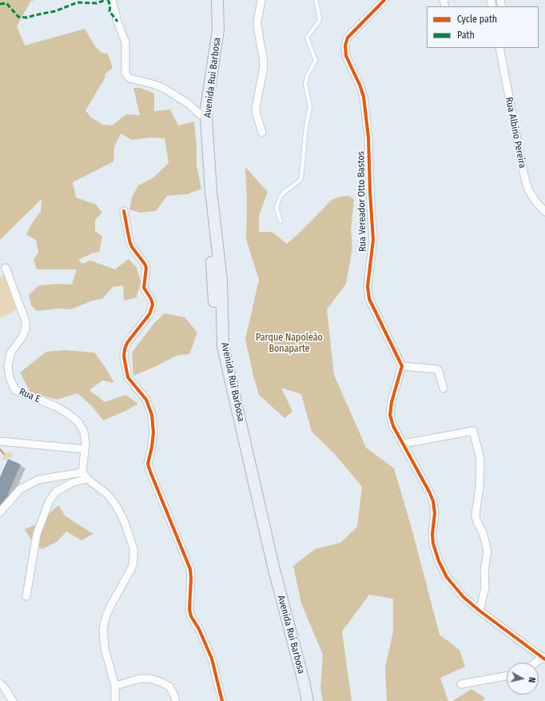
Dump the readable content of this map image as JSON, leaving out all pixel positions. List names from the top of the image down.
{
  "streets": {
    "main road": ["Avenida Rui Barbosa"],
    "street": ["Rua Albino Pereira", "Rua Vereador Otto Bastos", "Rua E"]
  },
  "parks": ["Parque Napoleão Bonaparte"],
  "legend": ["Cycle path", "Path"],
  "north": "right"
}
